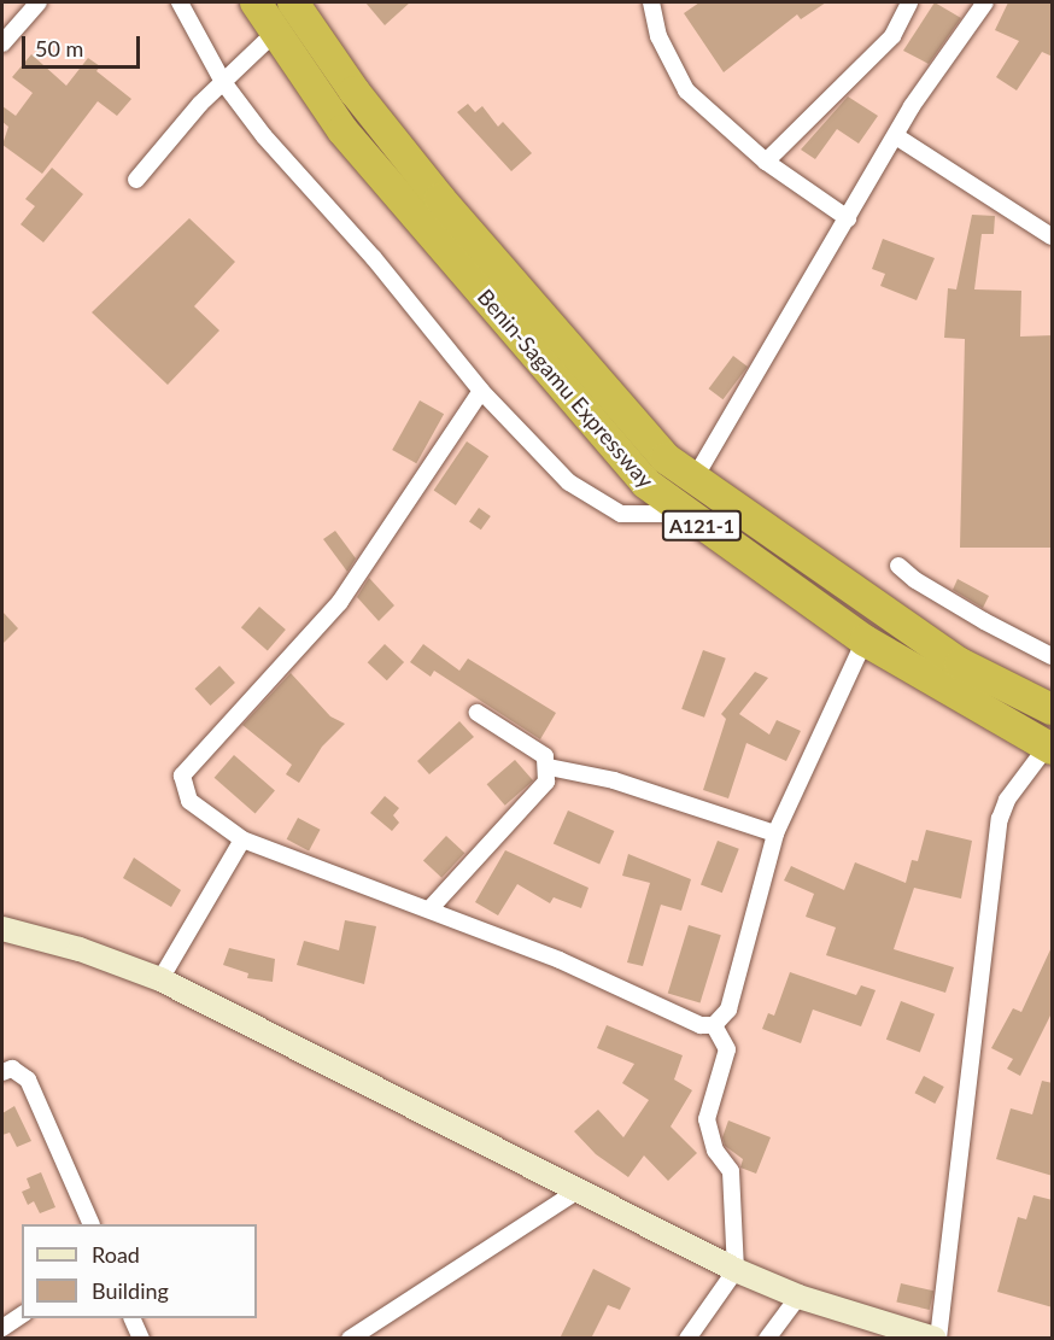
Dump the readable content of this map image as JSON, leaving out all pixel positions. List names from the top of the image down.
{
  "streets": {
    "highway": ["Benin-Sagamu Expressway", "A121-1"]
  },
  "crossings": [
    ["Benin-Sagamu Expressway", "A121-1"]
  ],
  "legend": ["Road", "Building"],
  "scale_bar": "50 m"
}
